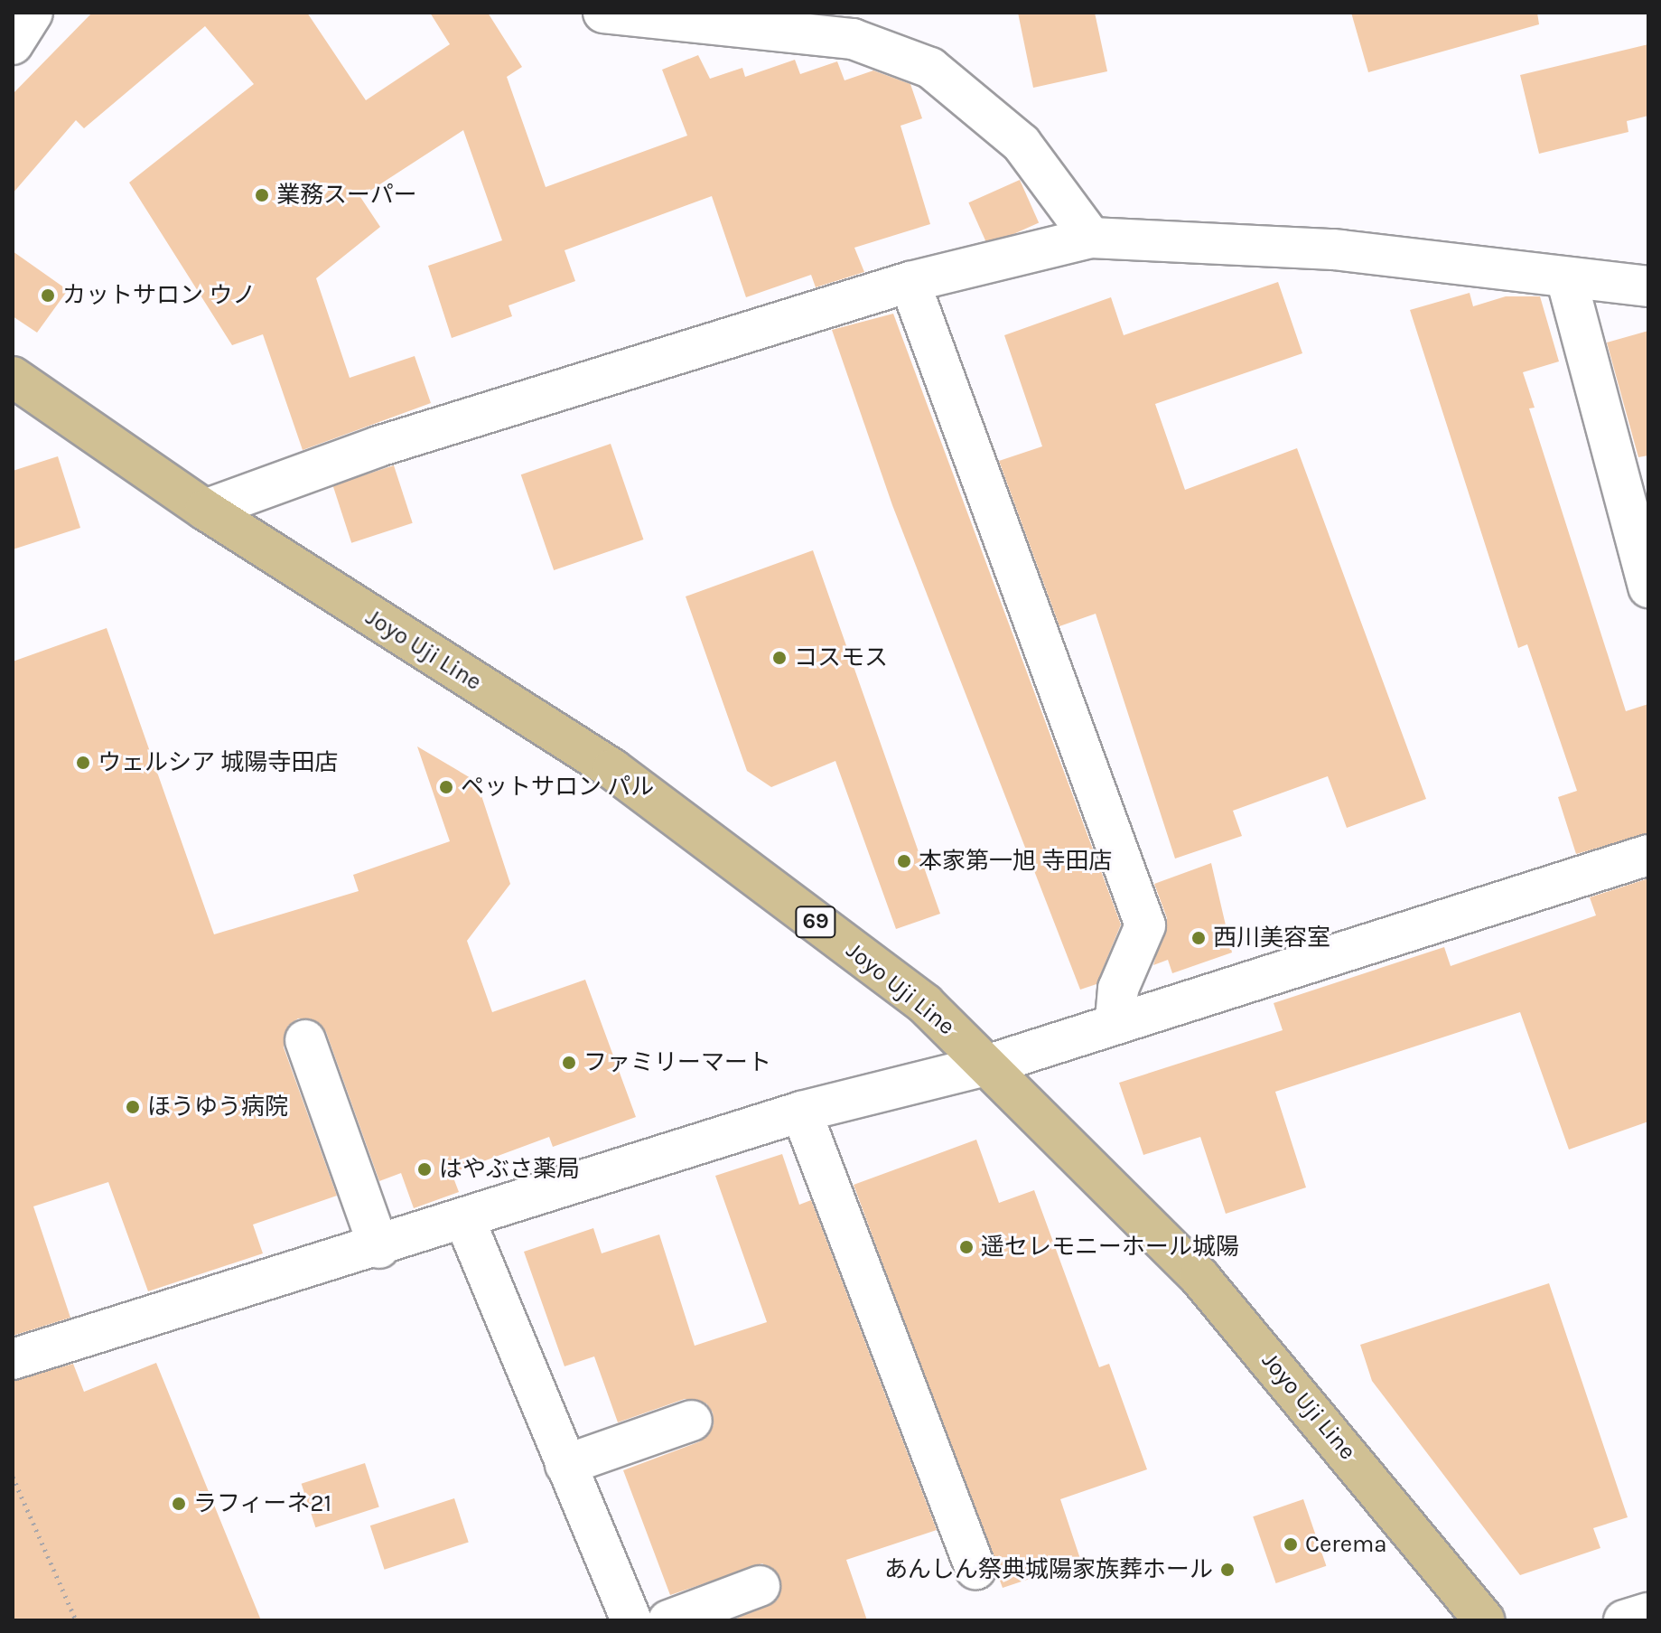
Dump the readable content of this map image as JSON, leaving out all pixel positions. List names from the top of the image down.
{
  "streets": {
    "main road": ["Joyo Uji Line", "69"]
  },
  "places": [
    "業務スーパー",
    "カットサロン ウノ",
    "コスモス",
    "ウェルシア 城陽寺田店",
    "ペットサロン パル",
    "本家第一旭 寺田店",
    "西川美容室",
    "ファミリーマート",
    "ほうゆう病院",
    "はやぶさ薬局",
    "遥セレモニーホール城陽",
    "ラフィーネ21",
    "Cerema",
    "あんしん祭典城陽家族葬ホール"
  ]
}
